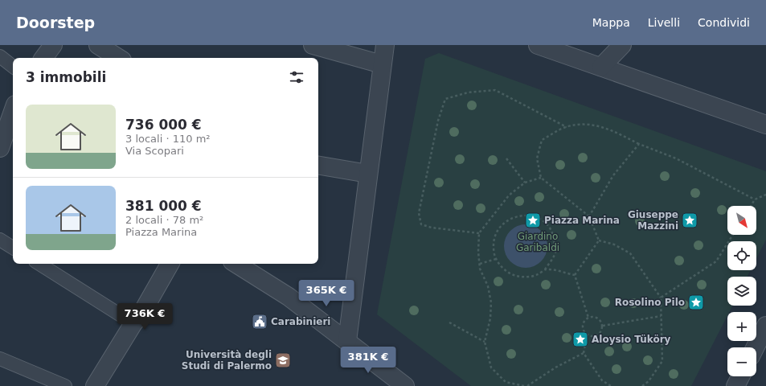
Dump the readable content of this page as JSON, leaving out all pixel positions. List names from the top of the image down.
{
  "parks": ["Giardino Garibaldi"],
  "places": {
    "place": [
      "Piazza Marina",
      "Giuseppe Mazzini",
      "Rosolino Pilo",
      "Aloysio Tüköry"
    ],
    "public building": ["Carabinieri"],
    "school or university": ["Università degli Studi di Palermo"]
  },
  "north": "bottom right",
  "page": {
    "header": "Doorstep",
    "nav": ["Mappa", "Livelli", "Condividi"],
    "heading": "3 immobili",
    "list": [
      {
        "name": "736 000 €",
        "note": "3 locali · 110 m² · Via Scopari"
      },
      {
        "name": "381 000 €",
        "note": "2 locali · 78 m² · Piazza Marina"
      }
    ],
    "map_buttons": ["+", "−"],
    "price": ["365K €", "736K €", "381K €"]
  }
}
